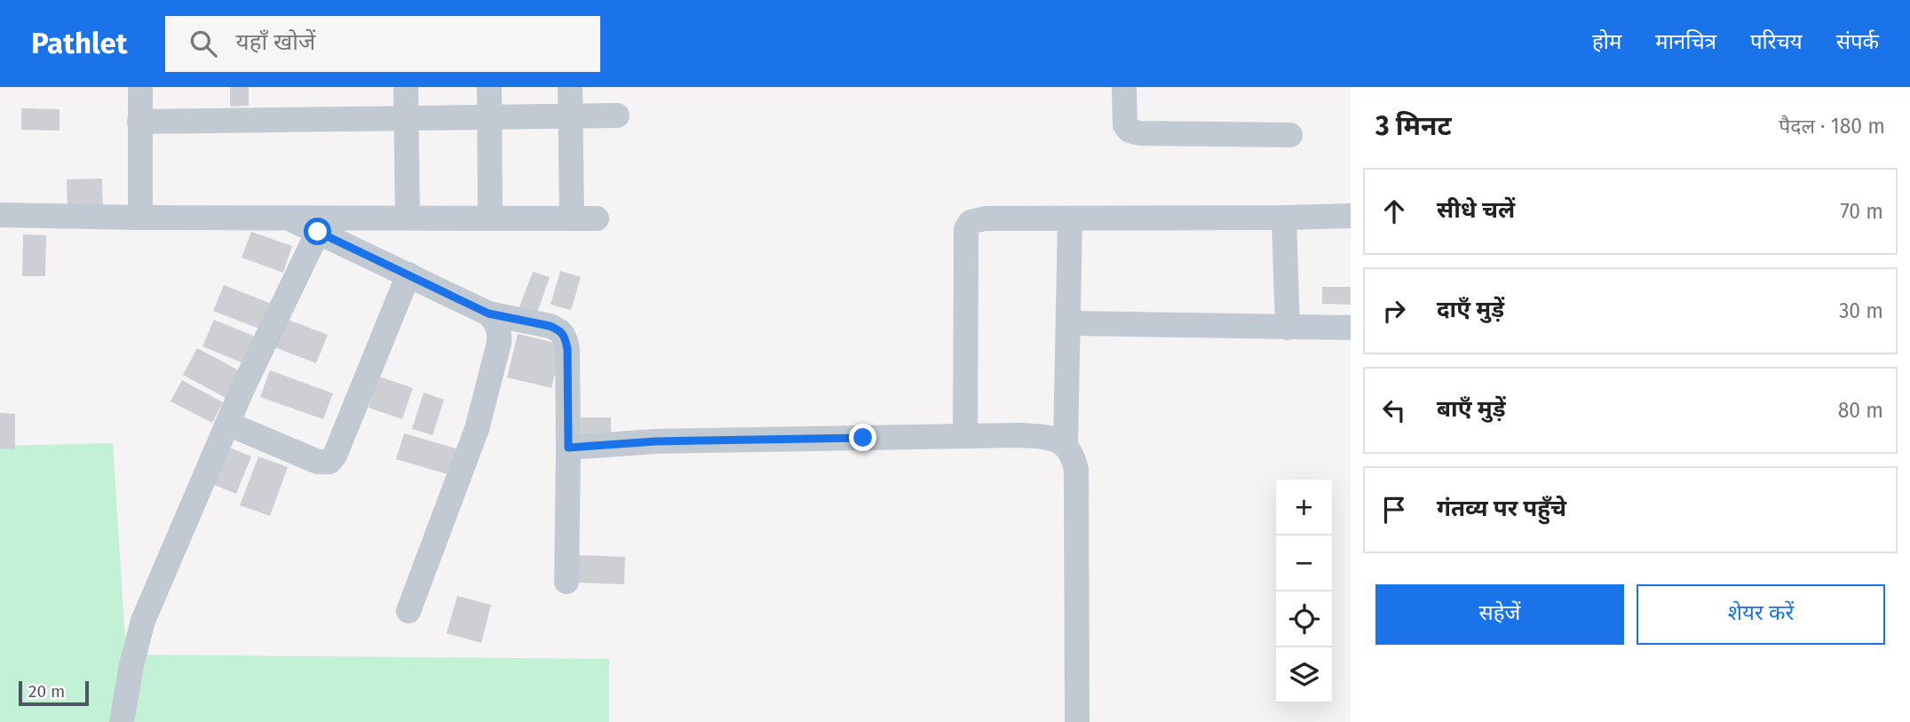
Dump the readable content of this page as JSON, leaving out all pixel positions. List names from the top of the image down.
{
  "scale_bar": "20 m",
  "page": {
    "header": "Pathlet",
    "search": "यहाँ खोजें",
    "nav": [
      "होम",
      "मानचित्र",
      "परिचय",
      "संपर्क"
    ],
    "heading": ["3 मिनट", "पैदल · 180 m"],
    "list": [
      ["सीधे चलें", "70 m"],
      ["दाएँ मुड़ें", "30 m"],
      ["बाएँ मुड़ें", "80 m"],
      "गंतव्य पर पहुँचे"
    ],
    "map_buttons": ["+", "−"],
    "buttons": ["सहेजें", "शेयर करें"],
    "scale": "20 m"
  }
}
